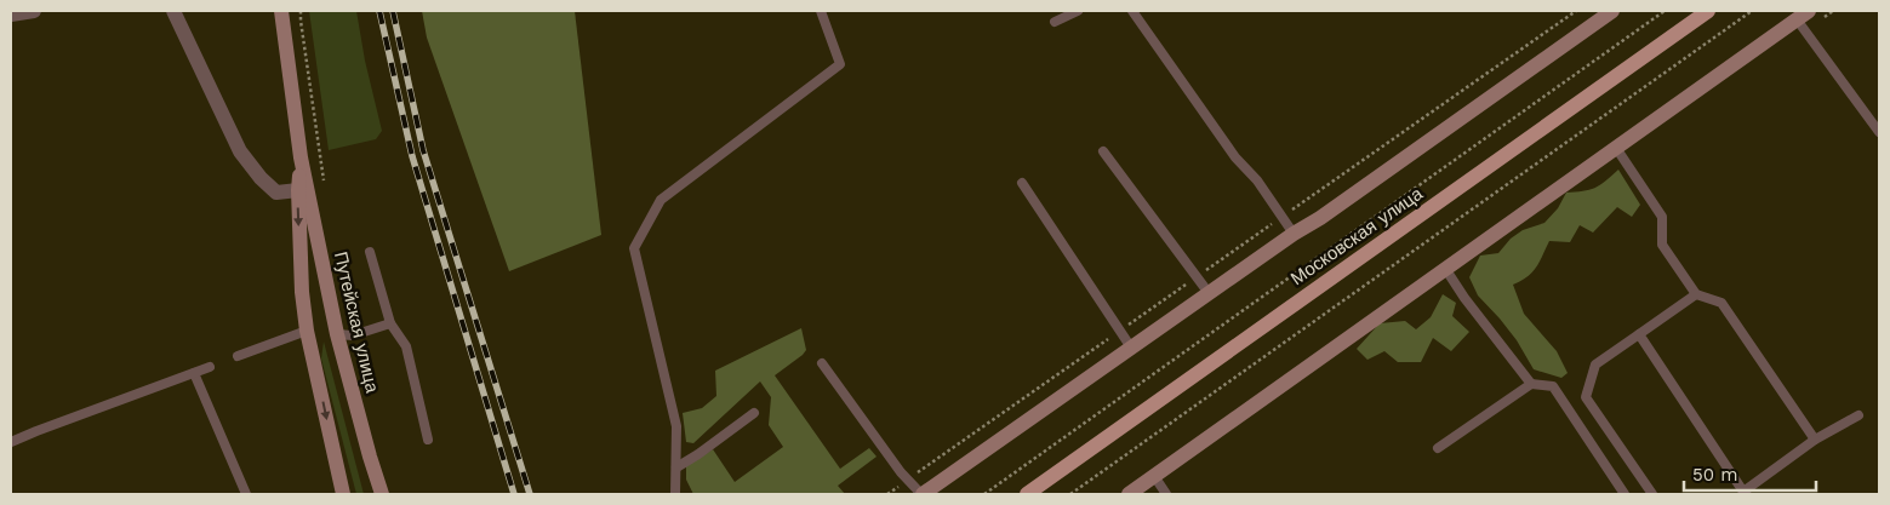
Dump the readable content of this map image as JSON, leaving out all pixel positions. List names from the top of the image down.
{
  "streets": {
    "main road": ["Московская улица", "Путейская улица"]
  },
  "scale_bar": "50 m"
}
